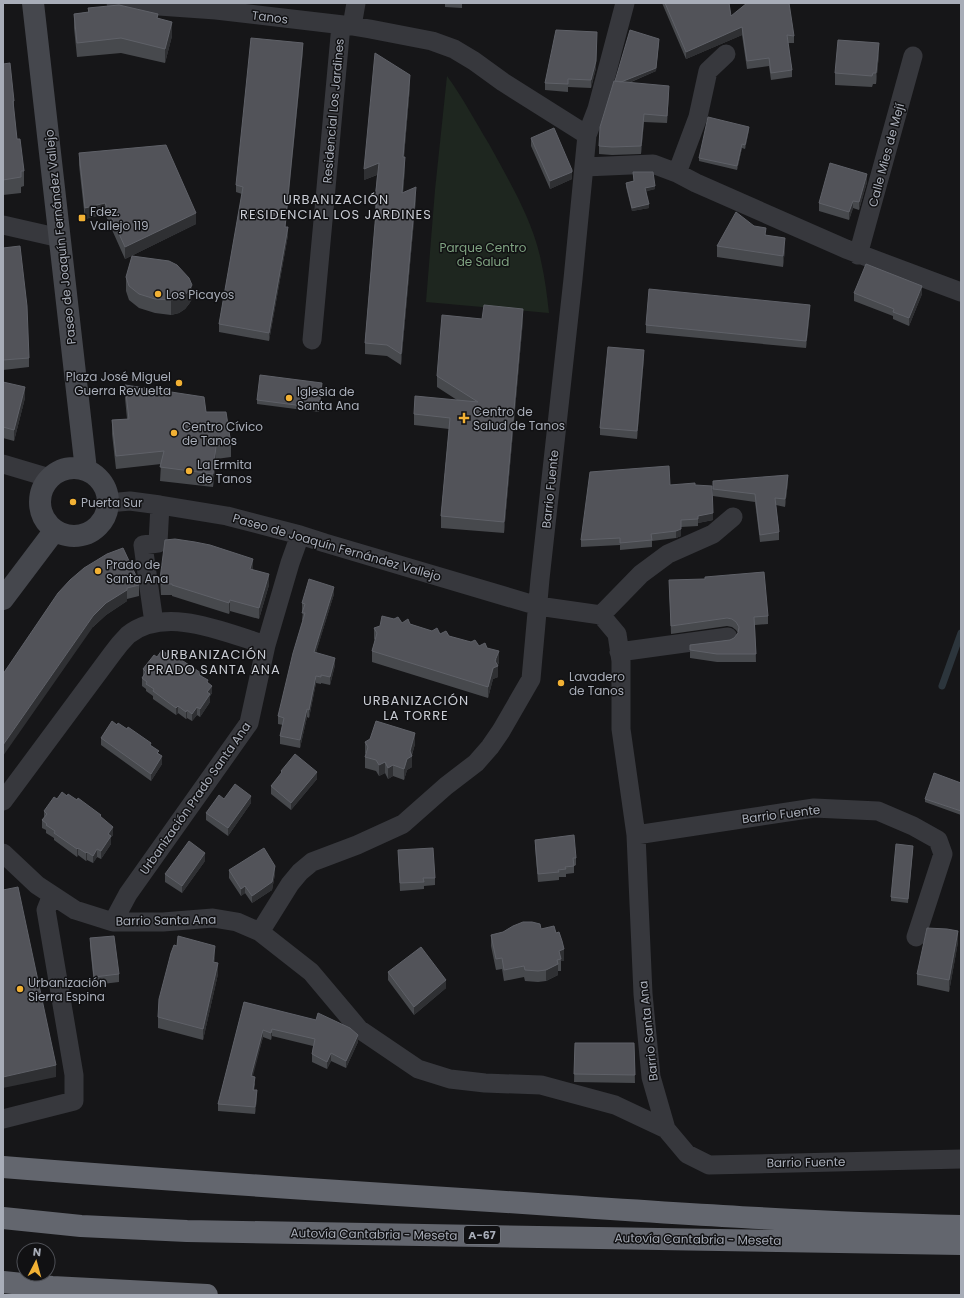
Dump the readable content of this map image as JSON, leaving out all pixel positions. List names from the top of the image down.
{
  "streets": {
    "highway": ["Autovía Cantabria - Meseta", "A-67"],
    "street": [
      "Tanos",
      "Residencial Los Jardines",
      "Calle Mies de Mejí",
      "Paseo de Joaquín Fernández Vallejo",
      "Barrio Fuente",
      "Urbanización Prado Santa Ana",
      "Barrio Santa Ana"
    ]
  },
  "crossings": [
    ["Tanos", "Residencial Los Jardines"],
    ["Paseo de Joaquín Fernández Vallejo", "Barrio Fuente"],
    ["Paseo de Joaquín Fernández Vallejo", "Urbanización Prado Santa Ana"],
    ["Barrio Fuente", "Barrio Santa Ana"],
    ["Urbanización Prado Santa Ana", "Barrio Santa Ana"]
  ],
  "districts": ["URBANIZACIÓN RESIDENCIAL LOS JARDINES", "URBANIZACIÓN PRADO SANTA ANA", "URBANIZACIÓN LA TORRE"],
  "parks": ["Parque Centro de Salud"],
  "places": {
    "transit": ["Fdez. Vallejo 119"],
    "other": [
      "Los Picayos",
      "Plaza José Miguel Guerra Revuelta",
      "Iglesia de Santa Ana",
      "Centro Cívico de Tanos",
      "La Ermita de Tanos",
      "Puerta Sur",
      "Prado de Santa Ana",
      "Lavadero de Tanos",
      "Urbanización Sierra Espina"
    ],
    "health": ["Centro de Salud de Tanos"]
  },
  "north": "top"
}
